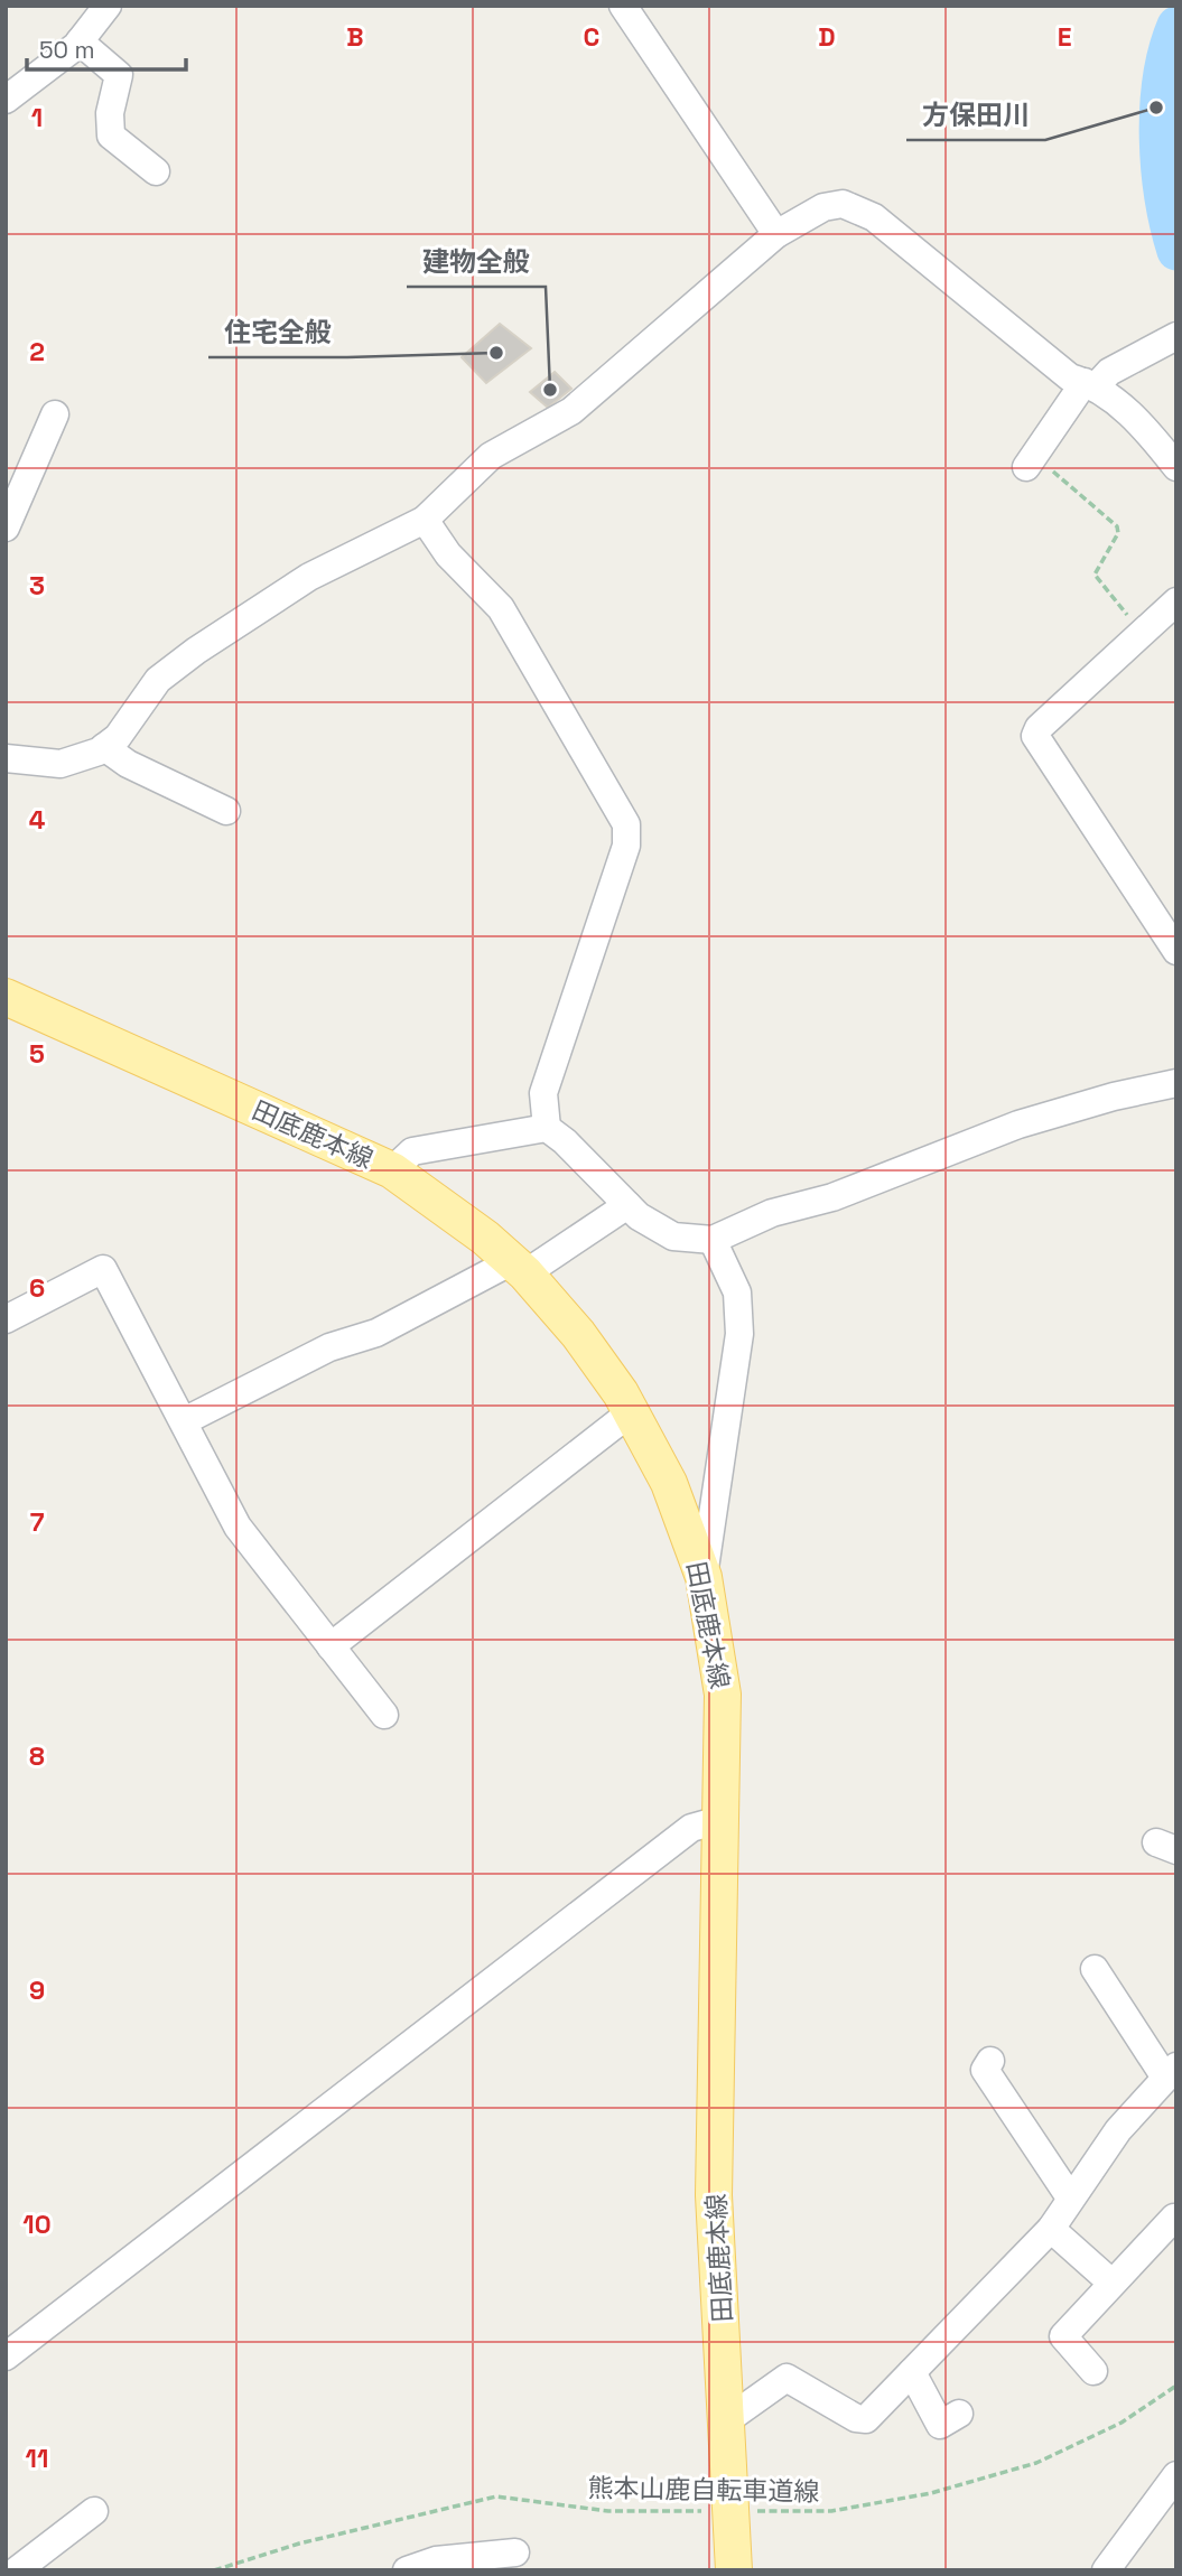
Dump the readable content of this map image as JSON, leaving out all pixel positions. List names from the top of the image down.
{
  "streets": {
    "main road": ["田底鹿本線"],
    "path": ["熊本山鹿自転車道線"]
  },
  "crossings": [
    ["田底鹿本線", "熊本山鹿自転車道線"]
  ],
  "places": ["方保田川", "住宅全般", "建物全般"],
  "scale_bar": "50 m",
  "grid": {
    "columns": [
      "B",
      "C",
      "D",
      "E"
    ],
    "rows": [
      "1",
      "2",
      "3",
      "4",
      "5",
      "6",
      "7",
      "8",
      "9",
      "10",
      "11"
    ]
  }
}
